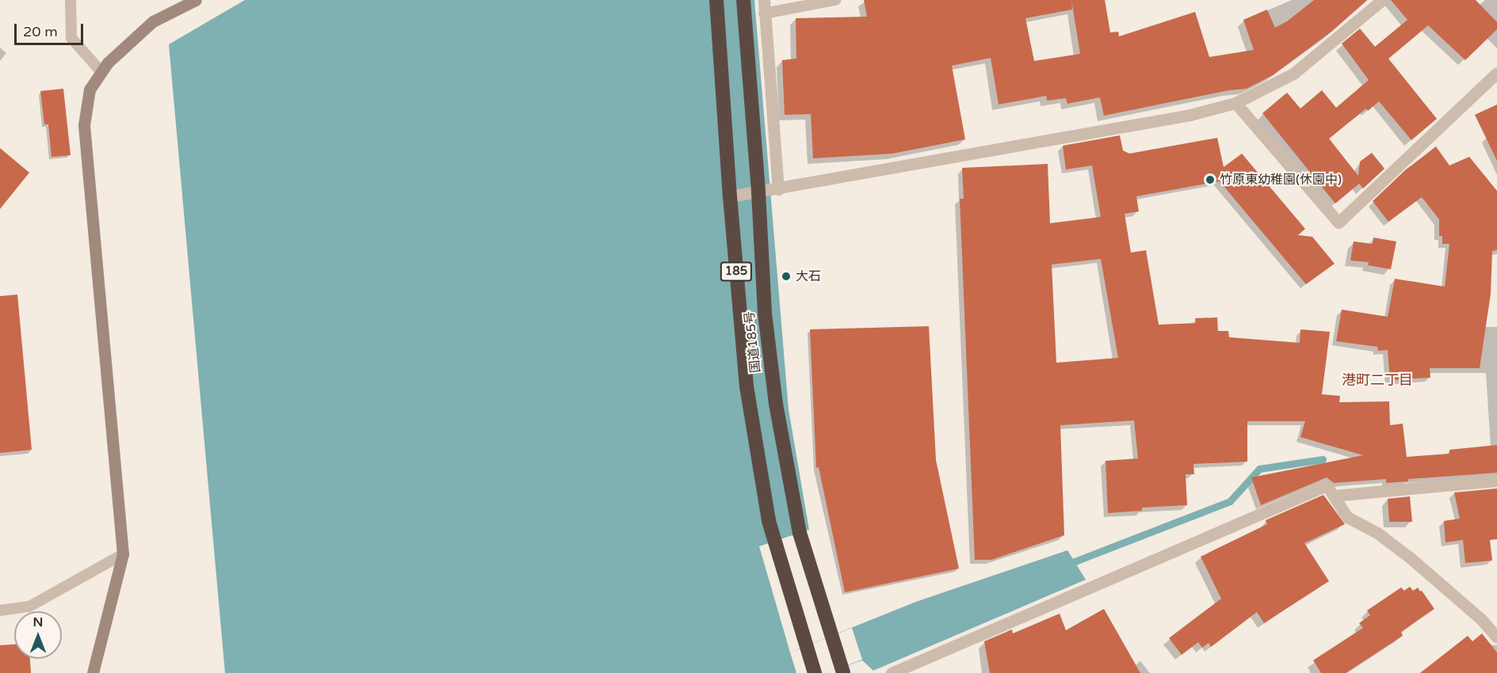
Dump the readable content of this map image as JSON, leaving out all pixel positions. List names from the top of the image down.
{
  "streets": {
    "highway": ["185", "国道185号"]
  },
  "districts": ["港町二丁目"],
  "places": ["竹原東幼稚園(休園中)", "大石"],
  "scale_bar": "20 m",
  "north": "top"
}
